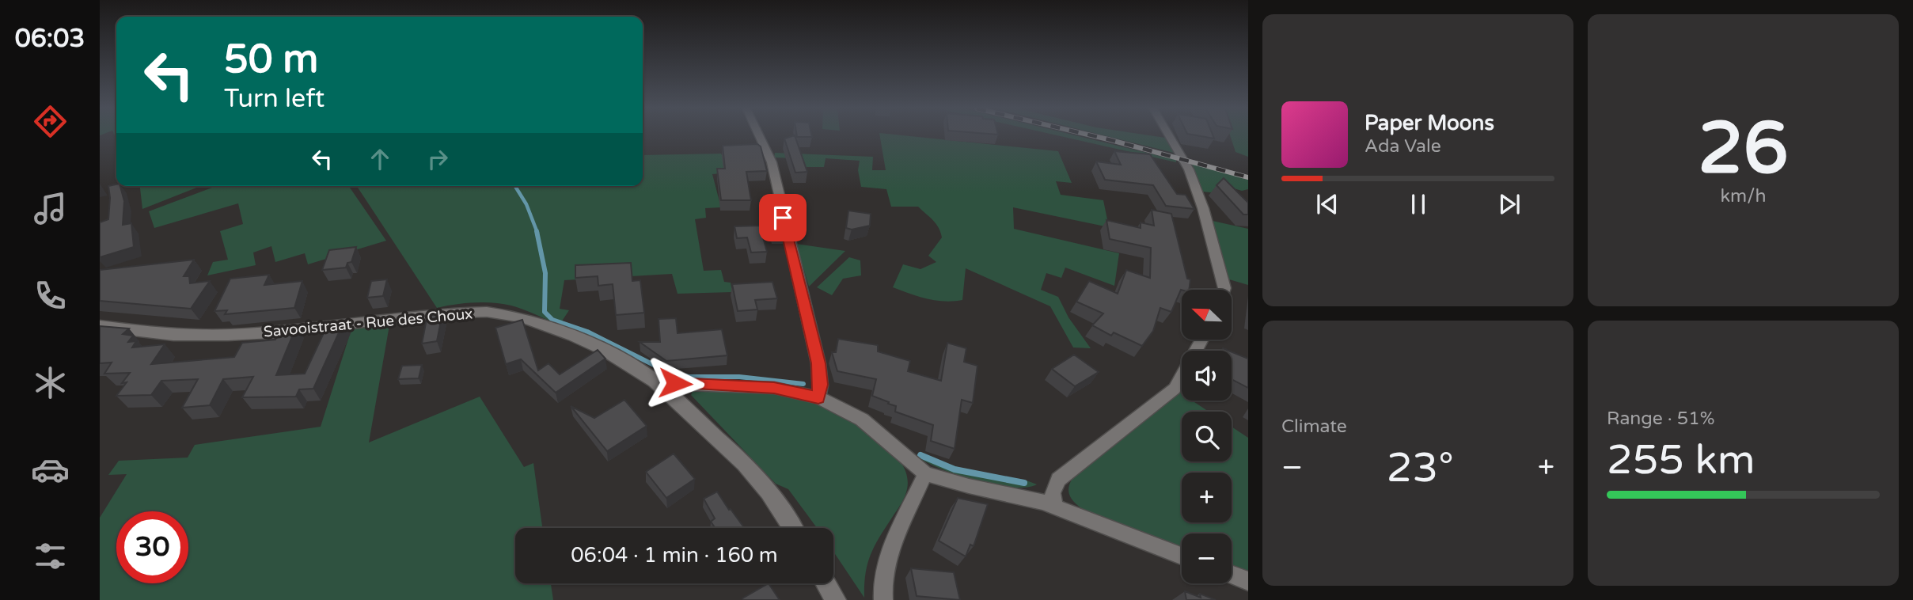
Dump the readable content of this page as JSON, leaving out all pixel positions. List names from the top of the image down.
{
  "streets": {
    "main road": ["Savooistraat - Rue des Choux"]
  },
  "north": "top left",
  "page": {
    "tabs": "06:03",
    "tile": [
      ["26", "km/h"],
      "Climate",
      ["Range · 51%", "255 km"]
    ],
    "turn": ["50 m", "Turn left"],
    "song": ["Paper Moons", "Ada Vale"],
    "map_buttons": ["+", "−"],
    "heat": ["−", "23°", "+"],
    "limit": "30",
    "trip": "06:04 · 1 min · 160 m"
  }
}
